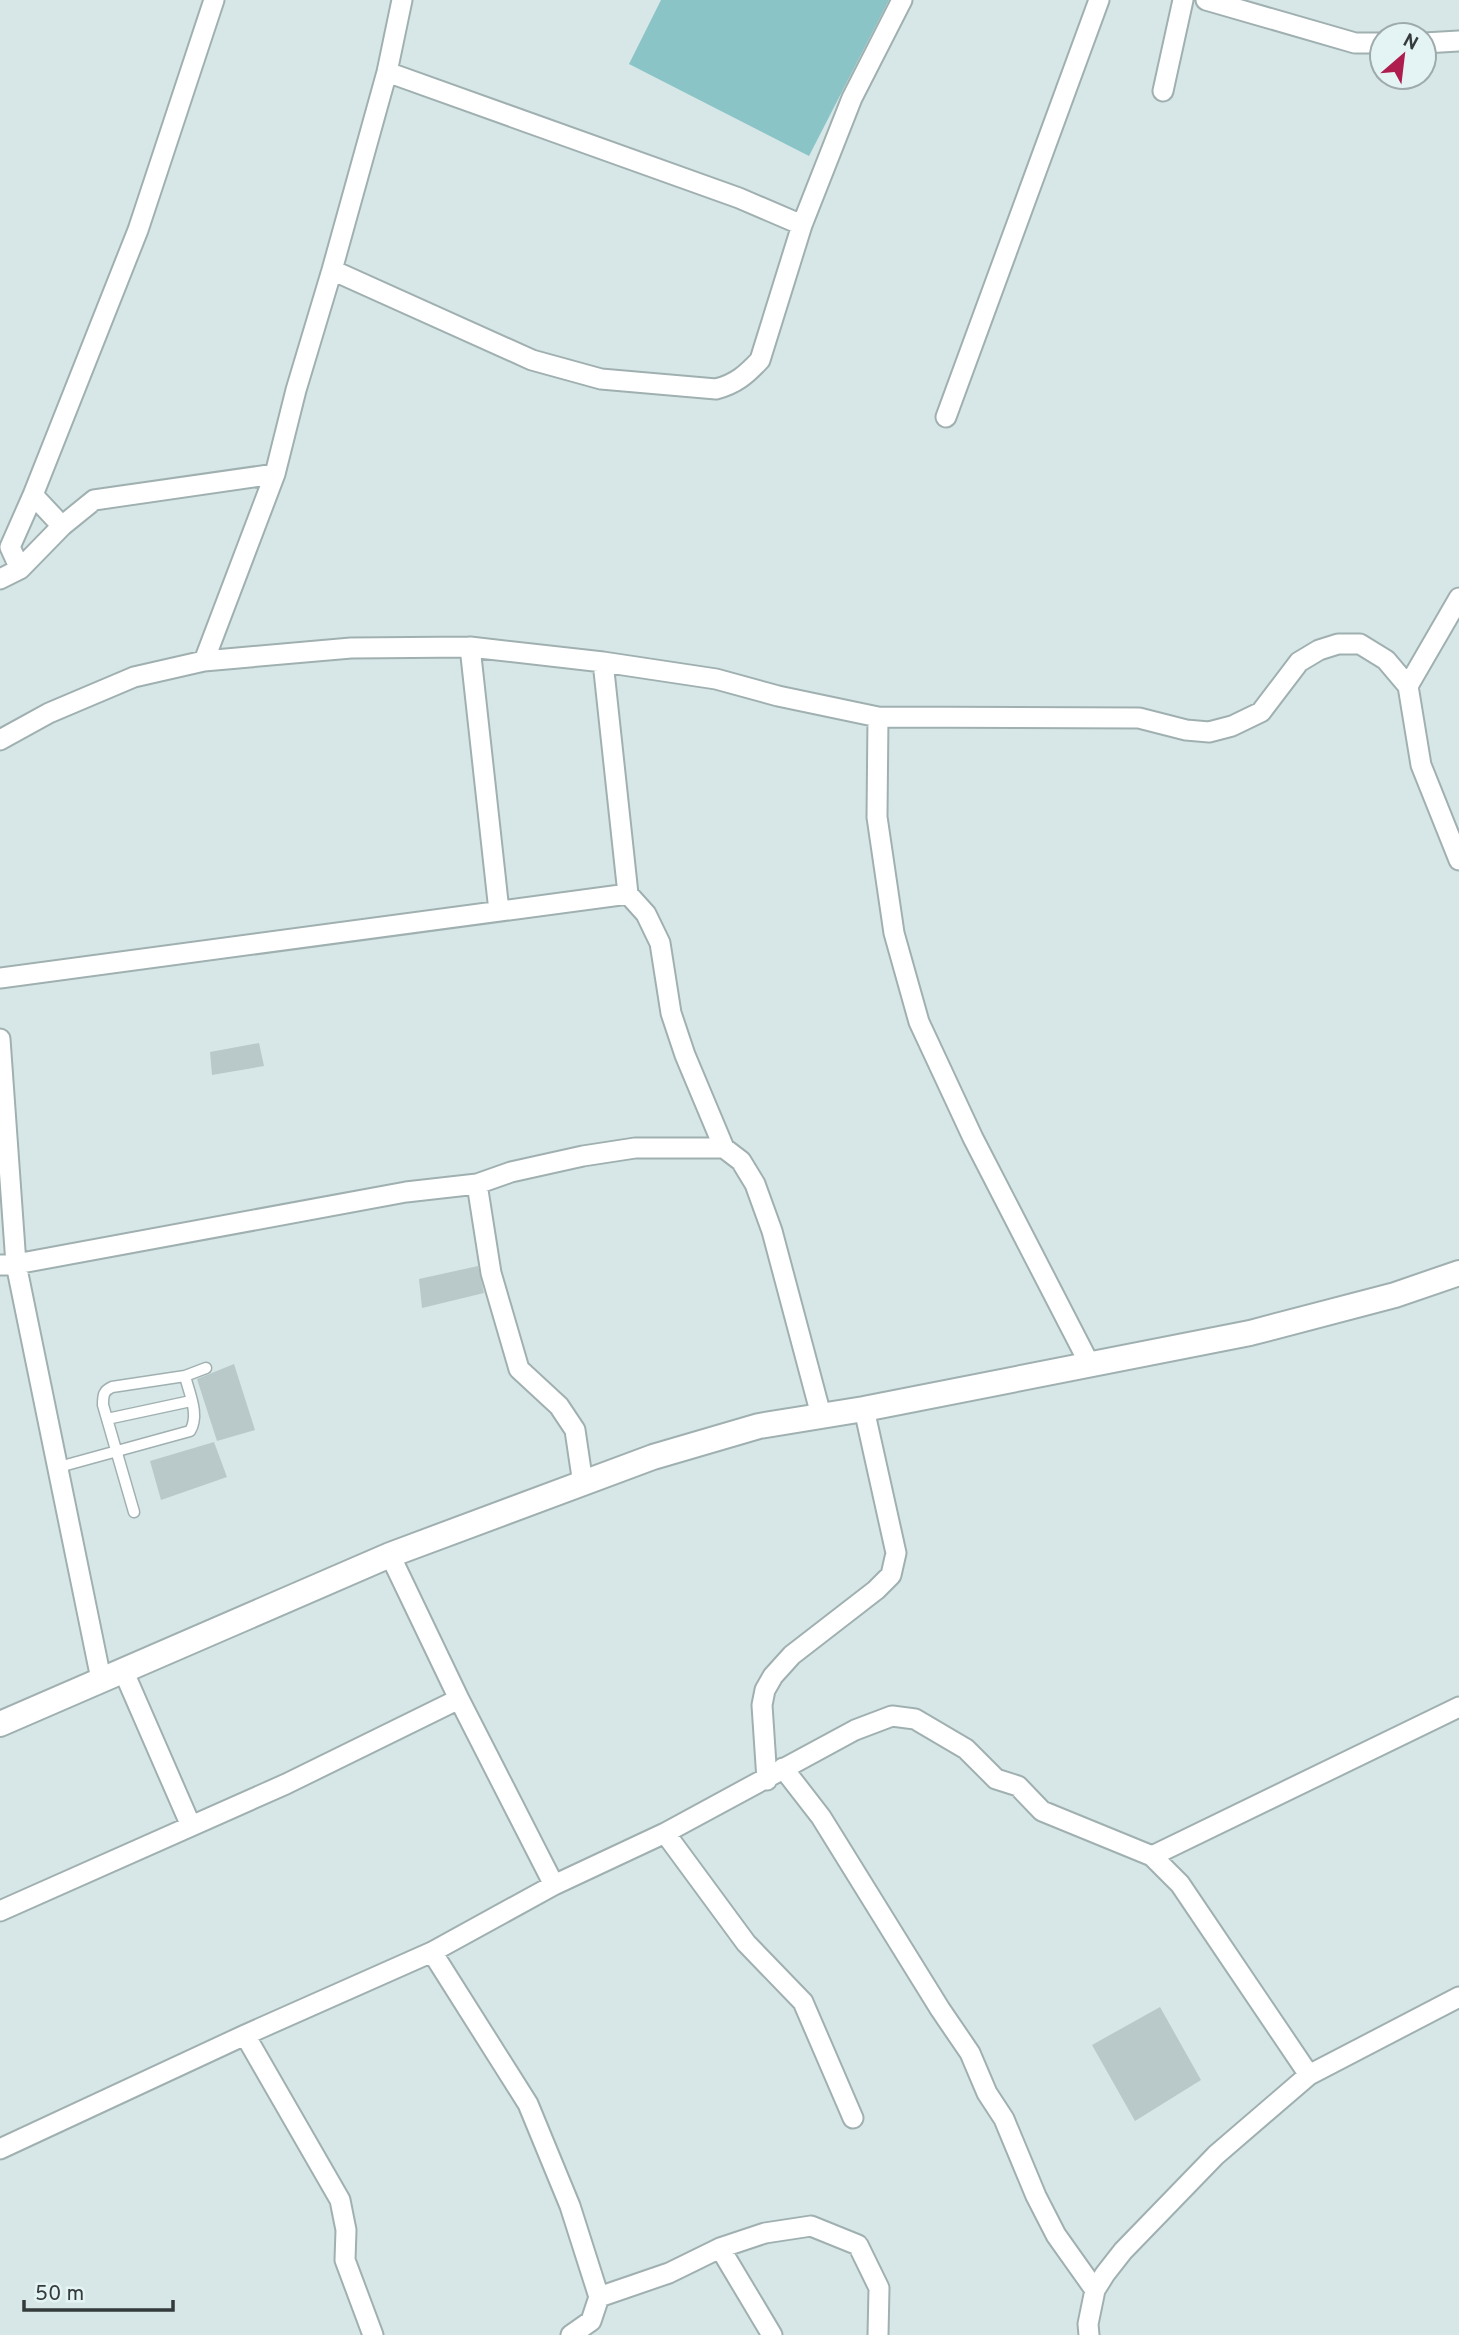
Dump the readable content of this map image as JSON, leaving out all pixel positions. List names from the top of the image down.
{
  "scale_bar": "50 m",
  "north": "top right"
}
